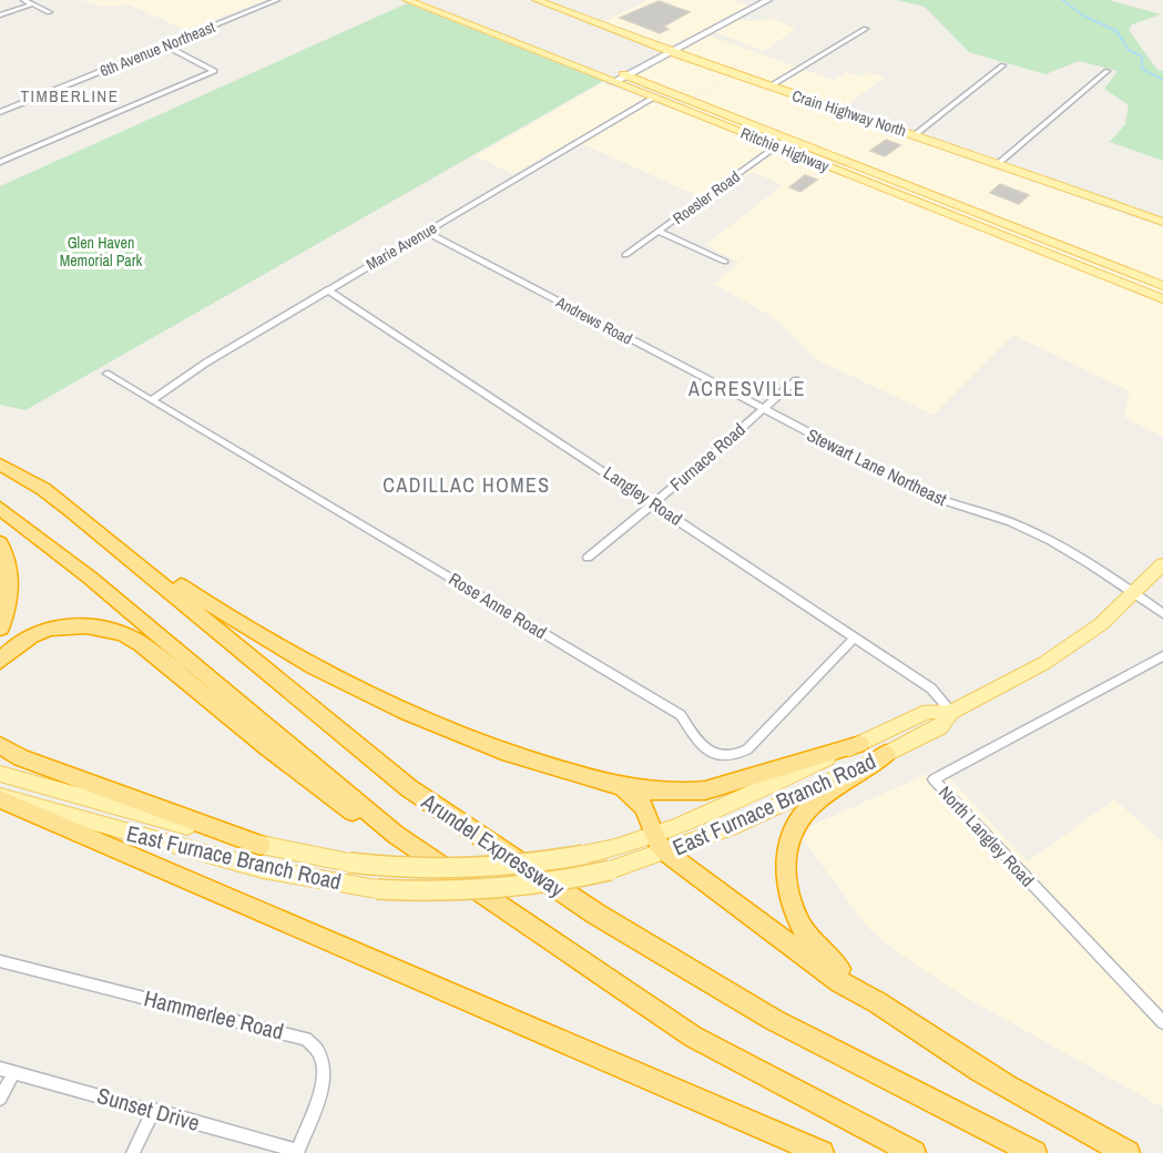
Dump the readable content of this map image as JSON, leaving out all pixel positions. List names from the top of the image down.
{
  "streets": {
    "highway": ["Arundel Expressway"],
    "main road": ["Crain Highway North", "Ritchie Highway", "East Furnace Branch Road"],
    "street": [
      "6th Avenue Northeast",
      "Roesler Road",
      "Marie Avenue",
      "Andrews Road",
      "Furnace Road",
      "Stewart Lane Northeast",
      "Langley Road",
      "Rose Anne Road",
      "North Langley Road",
      "Hammerlee Road",
      "Sunset Drive"
    ]
  },
  "crossings": [
    ["Ritchie Highway", "Roesler Road"],
    ["Ritchie Highway", "Marie Avenue"],
    ["Marie Avenue", "Andrews Road"],
    ["Marie Avenue", "Langley Road"],
    ["Marie Avenue", "Rose Anne Road"],
    ["Andrews Road", "Furnace Road"],
    ["Andrews Road", "Stewart Lane Northeast"],
    ["Furnace Road", "Stewart Lane Northeast"],
    ["Furnace Road", "Langley Road"],
    ["Stewart Lane Northeast", "East Furnace Branch Road"],
    ["Langley Road", "Rose Anne Road"],
    ["Langley Road", "East Furnace Branch Road"],
    ["Hammerlee Road", "Sunset Drive"]
  ],
  "districts": ["TIMBERLINE", "ACRESVILLE", "CADILLAC HOMES"],
  "parks": ["Glen Haven Memorial Park"]
}
